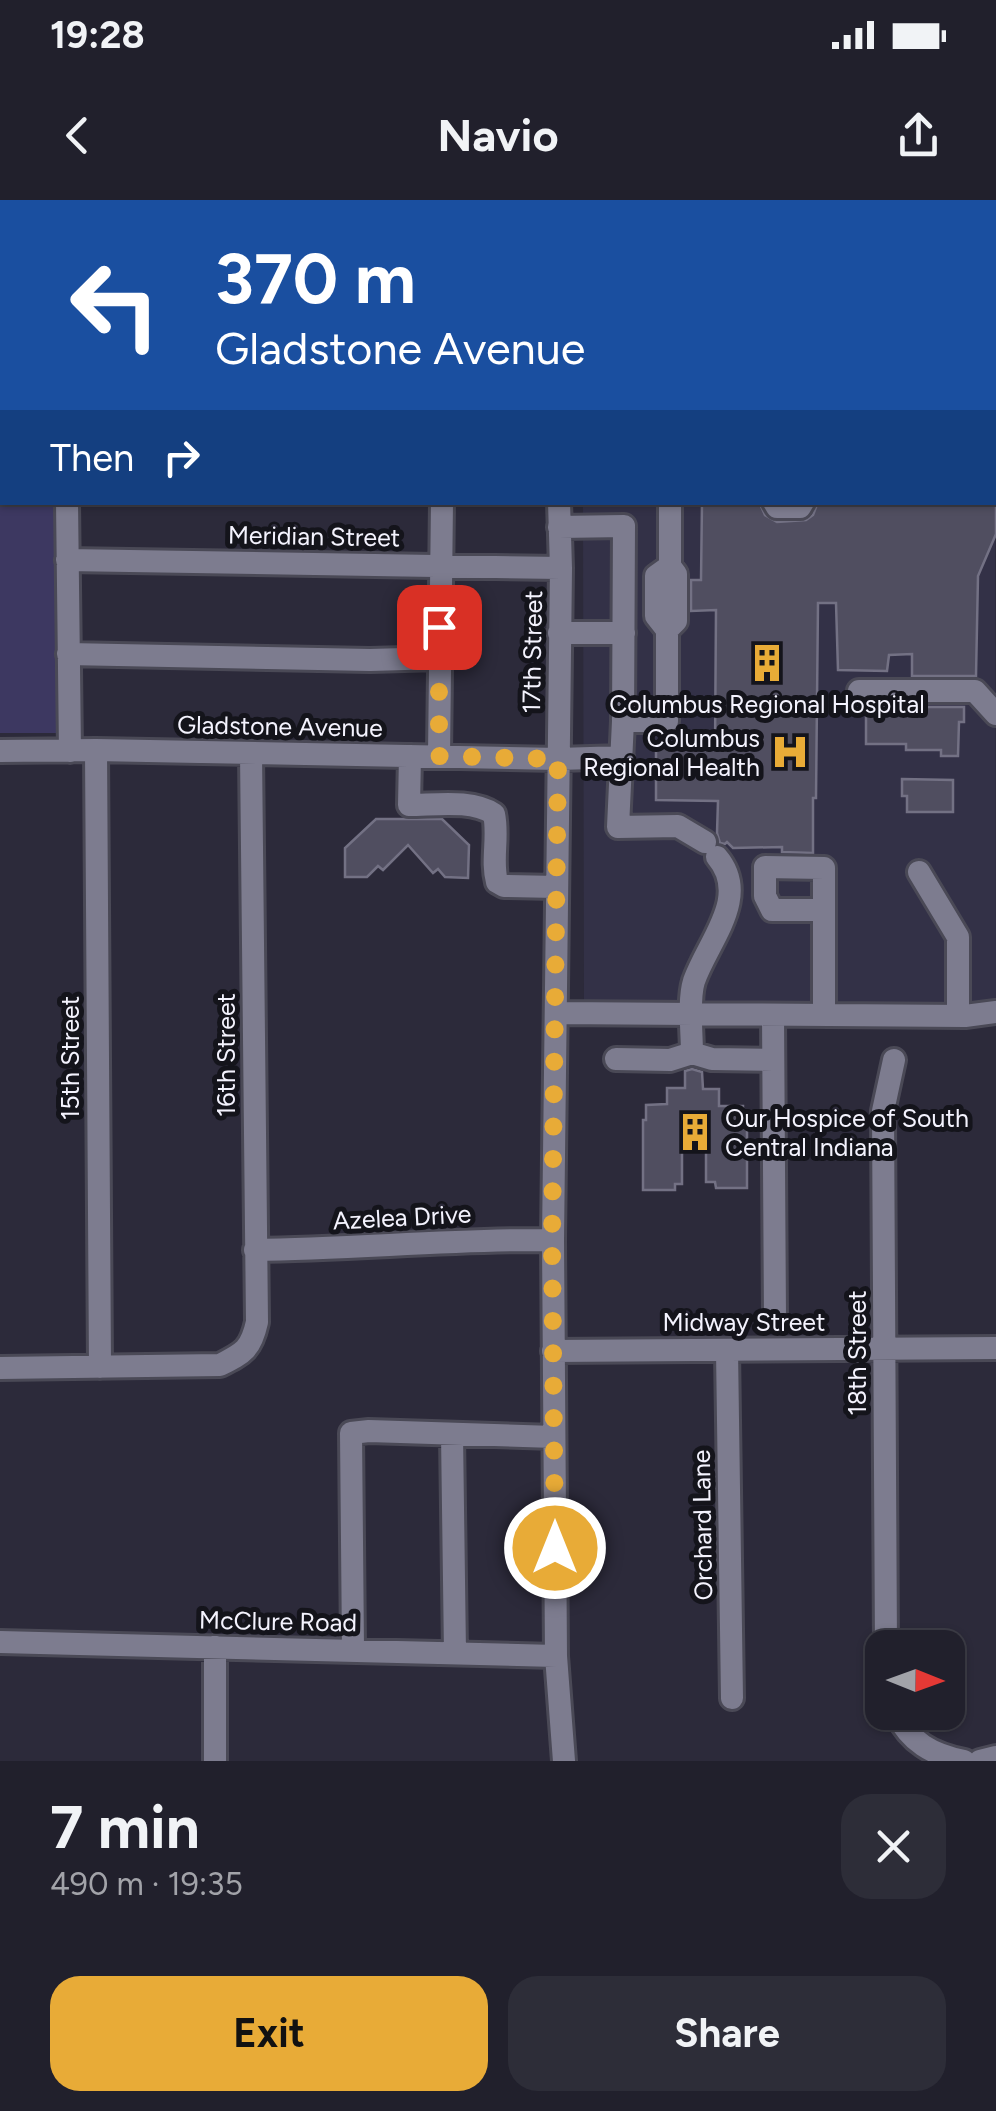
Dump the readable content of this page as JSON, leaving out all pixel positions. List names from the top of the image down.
{
  "streets": {
    "street": [
      "Meridian Street",
      "17th Street",
      "Gladstone Avenue",
      "16th Street",
      "15th Street",
      "Azelea Drive",
      "Midway Street",
      "18th Street",
      "Orchard Lane",
      "McClure Road"
    ]
  },
  "crossings": [
    ["Meridian Street", "17th Street"],
    ["17th Street", "Gladstone Avenue"],
    ["17th Street", "Azelea Drive"],
    ["17th Street", "Midway Street"],
    ["17th Street", "McClure Road"],
    ["Gladstone Avenue", "16th Street"],
    ["Gladstone Avenue", "15th Street"],
    ["16th Street", "15th Street"],
    ["16th Street", "Azelea Drive"],
    ["Midway Street", "18th Street"],
    ["Midway Street", "Orchard Lane"]
  ],
  "places": {
    "building": ["Columbus Regional Hospital", "Our Hospice of South Central Indiana"],
    "hospital": ["Columbus Regional Health"]
  },
  "north": "right",
  "page": {
    "status": "19:28",
    "header": "Navio",
    "turn": ["370 m", "Gladstone Avenue"],
    "then": "Then",
    "heading": ["7 min", "490 m · 19:35"],
    "buttons": ["Exit", "Share"]
  }
}
